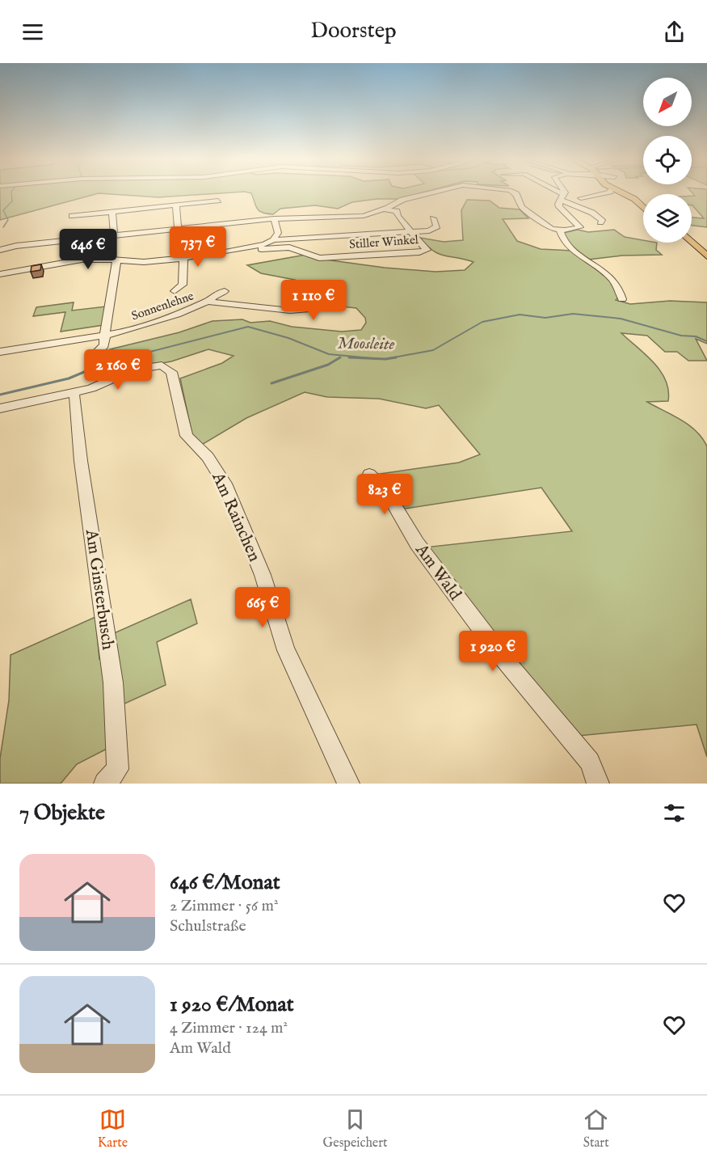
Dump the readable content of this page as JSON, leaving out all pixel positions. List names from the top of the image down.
{
  "streets": {
    "street": [
      "Stiller Winkel",
      "Sonnenlehne",
      "Am Rainchen",
      "Am Wald",
      "Am Ginsterbusch"
    ]
  },
  "crossings": [
    ["Am Rainchen", "Am Ginsterbusch"]
  ],
  "water": ["Moosleite"],
  "north": "bottom left",
  "page": {
    "header": "Doorstep",
    "price": [
      "737 €",
      "646 €",
      "1 110 €",
      "2 160 €",
      "823 €",
      "665 €",
      "1 920 €"
    ],
    "heading": "7 Objekte",
    "list": [
      {
        "name": "646 €/Monat",
        "note": "2 Zimmer · 56 m² · Schulstraße"
      },
      {
        "name": "1 920 €/Monat",
        "note": "4 Zimmer · 124 m² · Am Wald"
      }
    ],
    "tabs": ["Karte", "Gespeichert", "Start"]
  }
}
